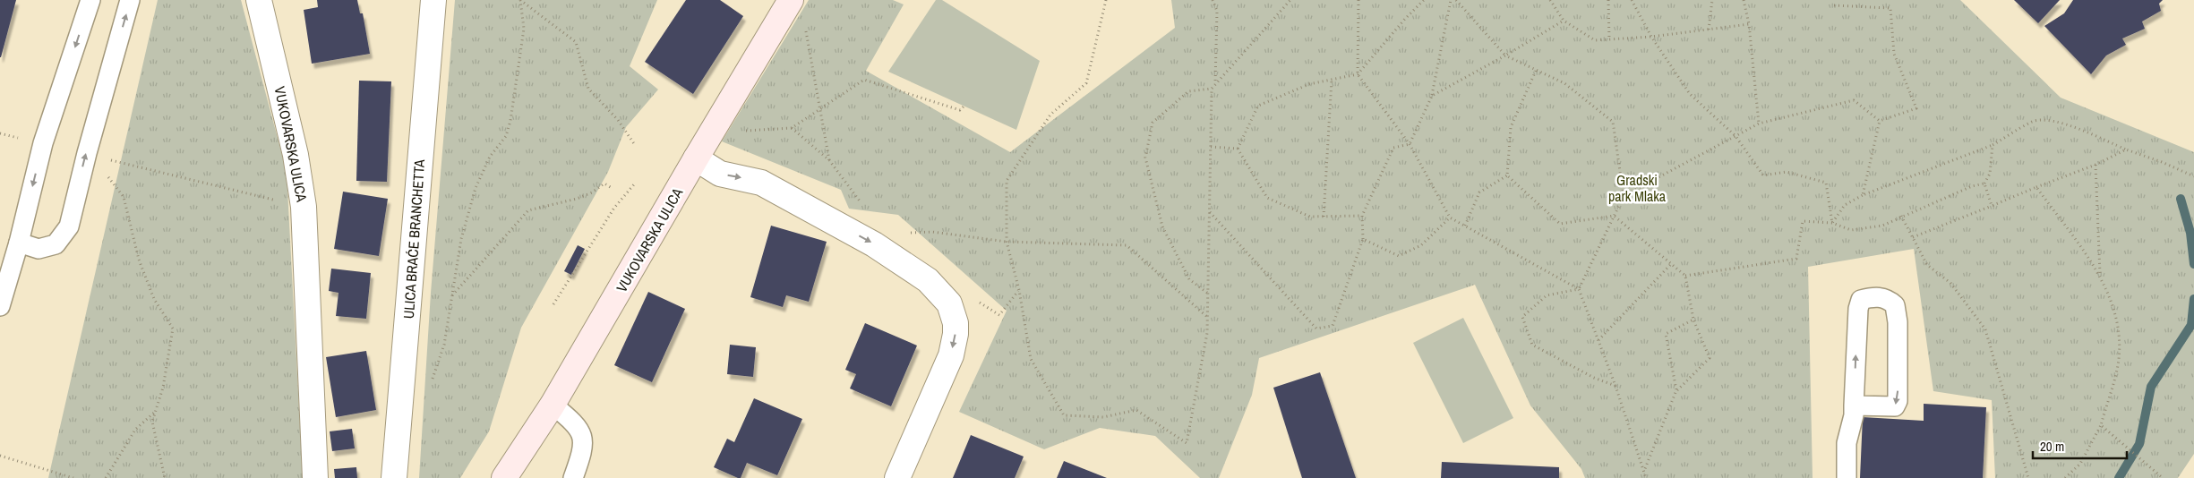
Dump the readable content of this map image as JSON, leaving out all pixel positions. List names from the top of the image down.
{
  "streets": {
    "main road": ["VUKOVARSKA ULICA"],
    "street": ["ULICA BRAĆE BRANCHETTA"]
  },
  "parks": ["Gradski park Mlaka"],
  "scale_bar": "20 m"
}
